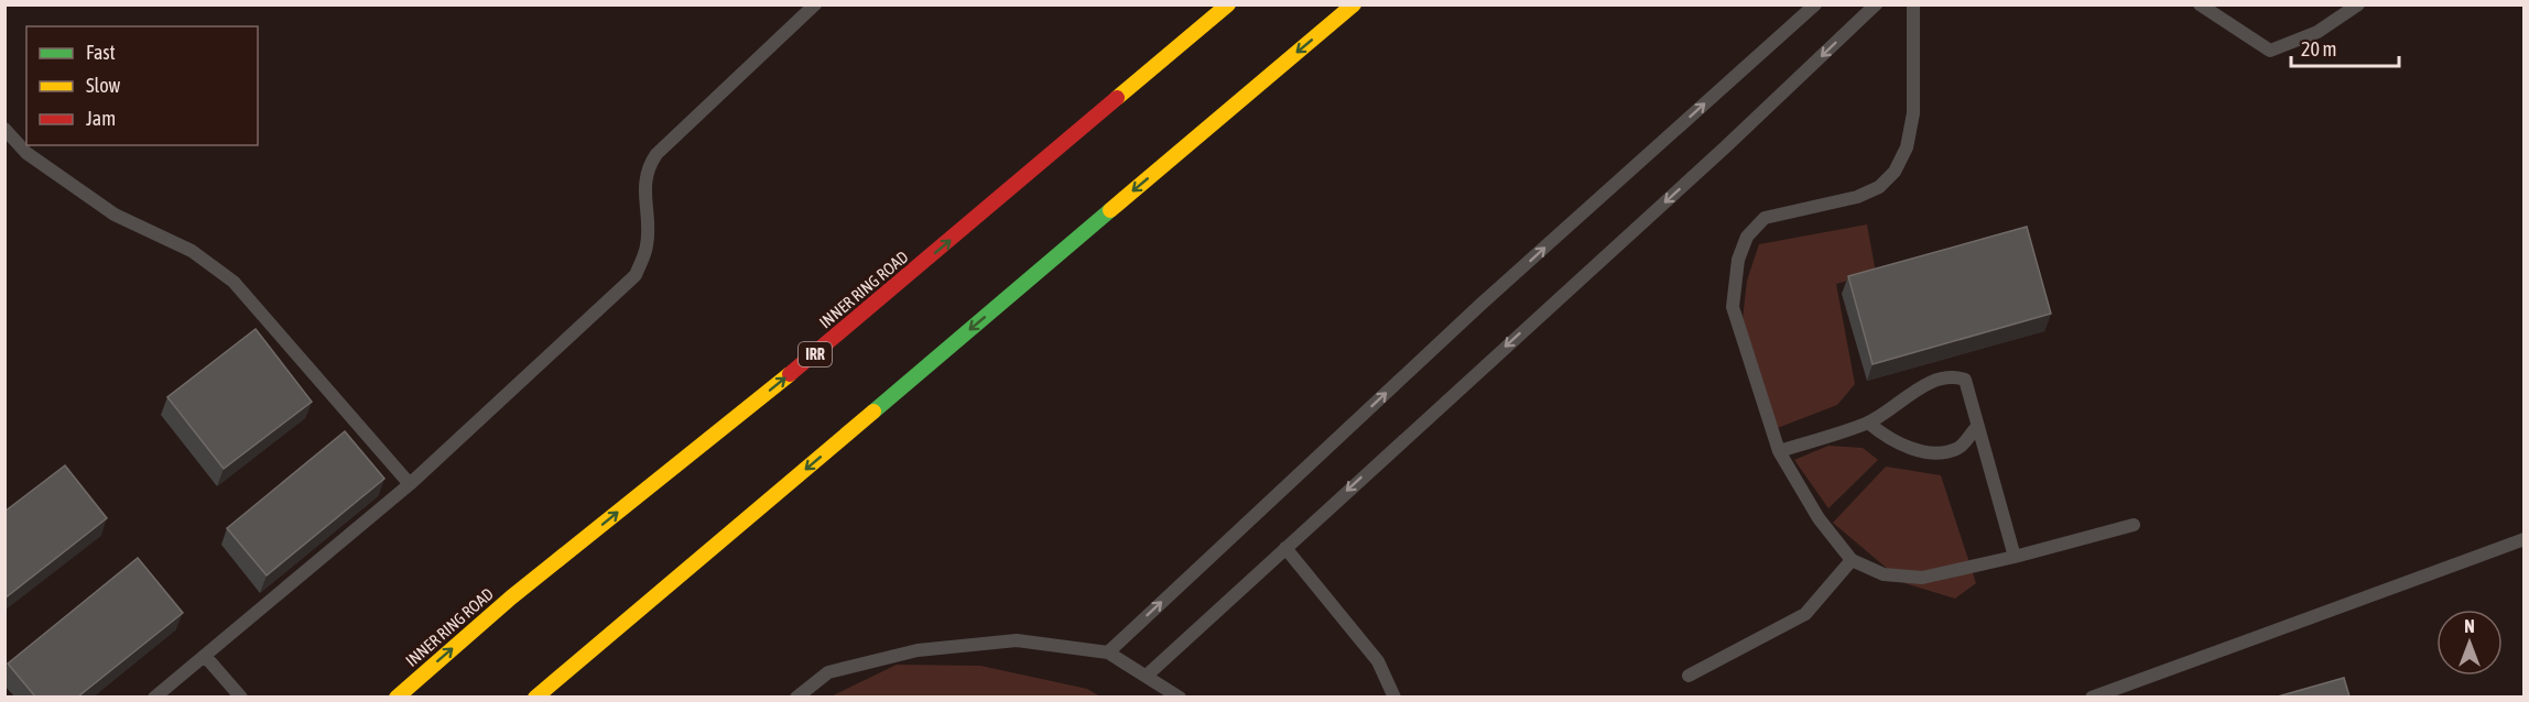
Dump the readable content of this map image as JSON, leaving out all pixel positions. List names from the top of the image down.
{
  "streets": {
    "highway": ["INNER RING ROAD", "IRR"]
  },
  "legend": ["Fast", "Slow", "Jam"],
  "scale_bar": "20 m",
  "north": "top"
}
